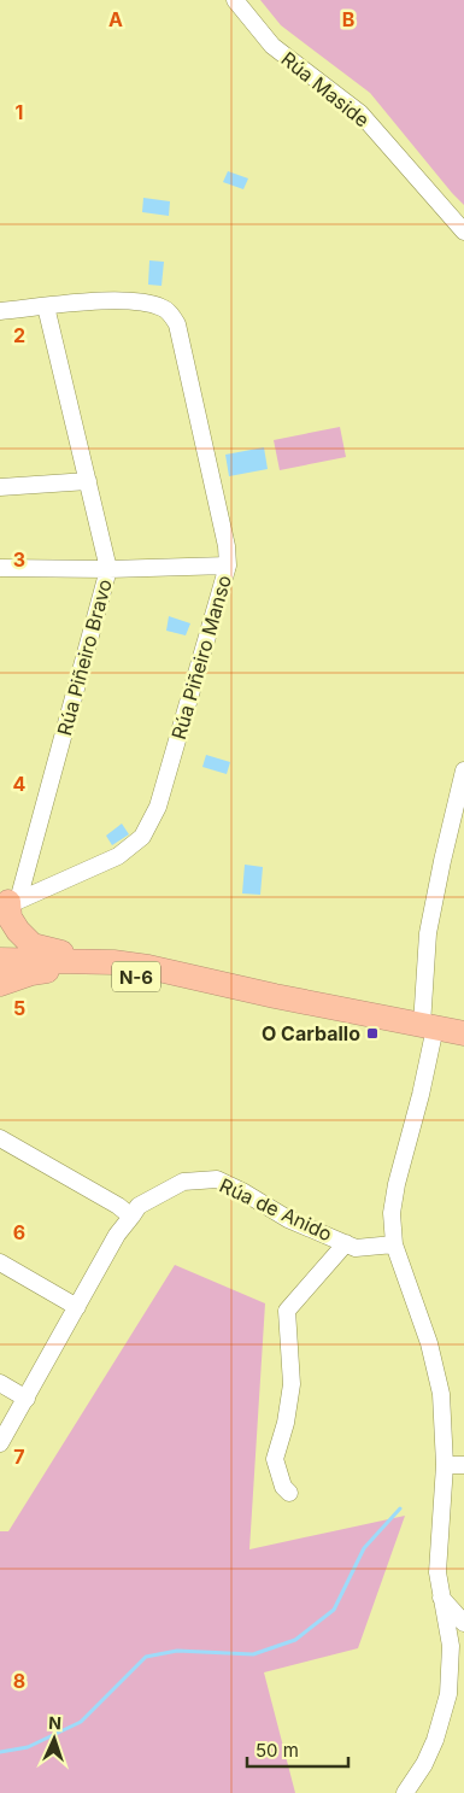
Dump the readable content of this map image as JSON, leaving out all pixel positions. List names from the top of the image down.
{
  "streets": {
    "highway": ["N-6"],
    "street": [
      "Rúa Maside",
      "Rúa Piñeiro Bravo",
      "Rúa Piñeiro Manso",
      "Rúa de Anido"
    ]
  },
  "crossings": [
    ["Rúa Piñeiro Bravo", "Rúa Piñeiro Manso"]
  ],
  "places": {
    "transit": ["O Carballo"]
  },
  "scale_bar": "50 m",
  "north": "top",
  "grid": {
    "columns": ["A", "B"],
    "rows": [
      "1",
      "2",
      "3",
      "4",
      "5",
      "6",
      "7",
      "8"
    ]
  }
}
